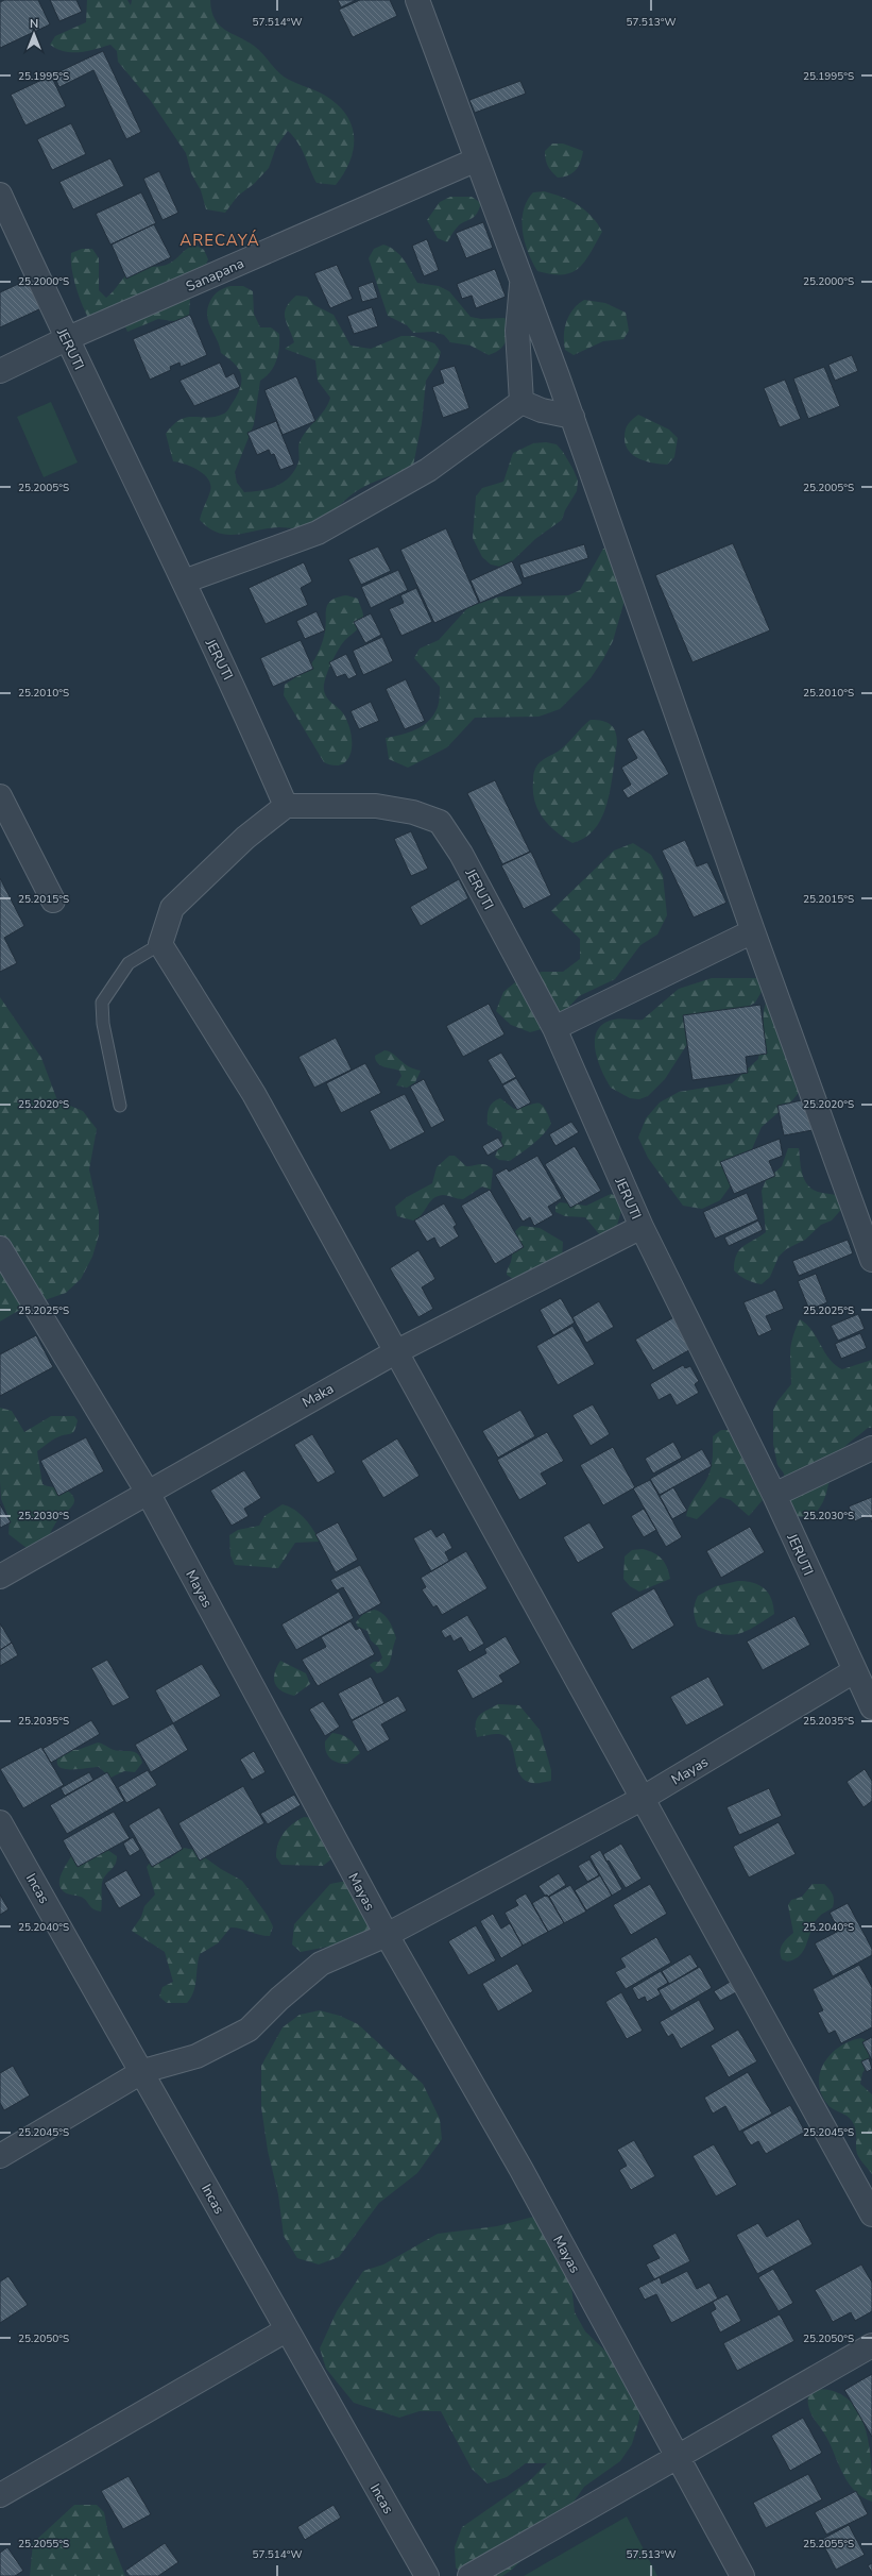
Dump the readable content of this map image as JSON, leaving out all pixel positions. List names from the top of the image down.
{
  "streets": {
    "street": [
      "Sanapana",
      "JERUTI",
      "Maka",
      "Mayas",
      "Incas"
    ]
  },
  "crossings": [
    ["Sanapana", "JERUTI"],
    ["JERUTI", "Maka"],
    ["JERUTI", "Mayas"],
    ["Maka", "Mayas"],
    ["Mayas", "Incas"]
  ],
  "districts": ["ARECAYÁ"],
  "north": "top",
  "coordinates": [
    "57.514°W",
    "57.513°W",
    "25.1995°S",
    "25.2000°S",
    "25.2005°S",
    "25.2010°S",
    "25.2015°S",
    "25.2020°S",
    "25.2025°S",
    "25.2030°S",
    "25.2035°S",
    "25.2040°S",
    "25.2045°S",
    "25.2050°S",
    "25.2055°S"
  ]
}
